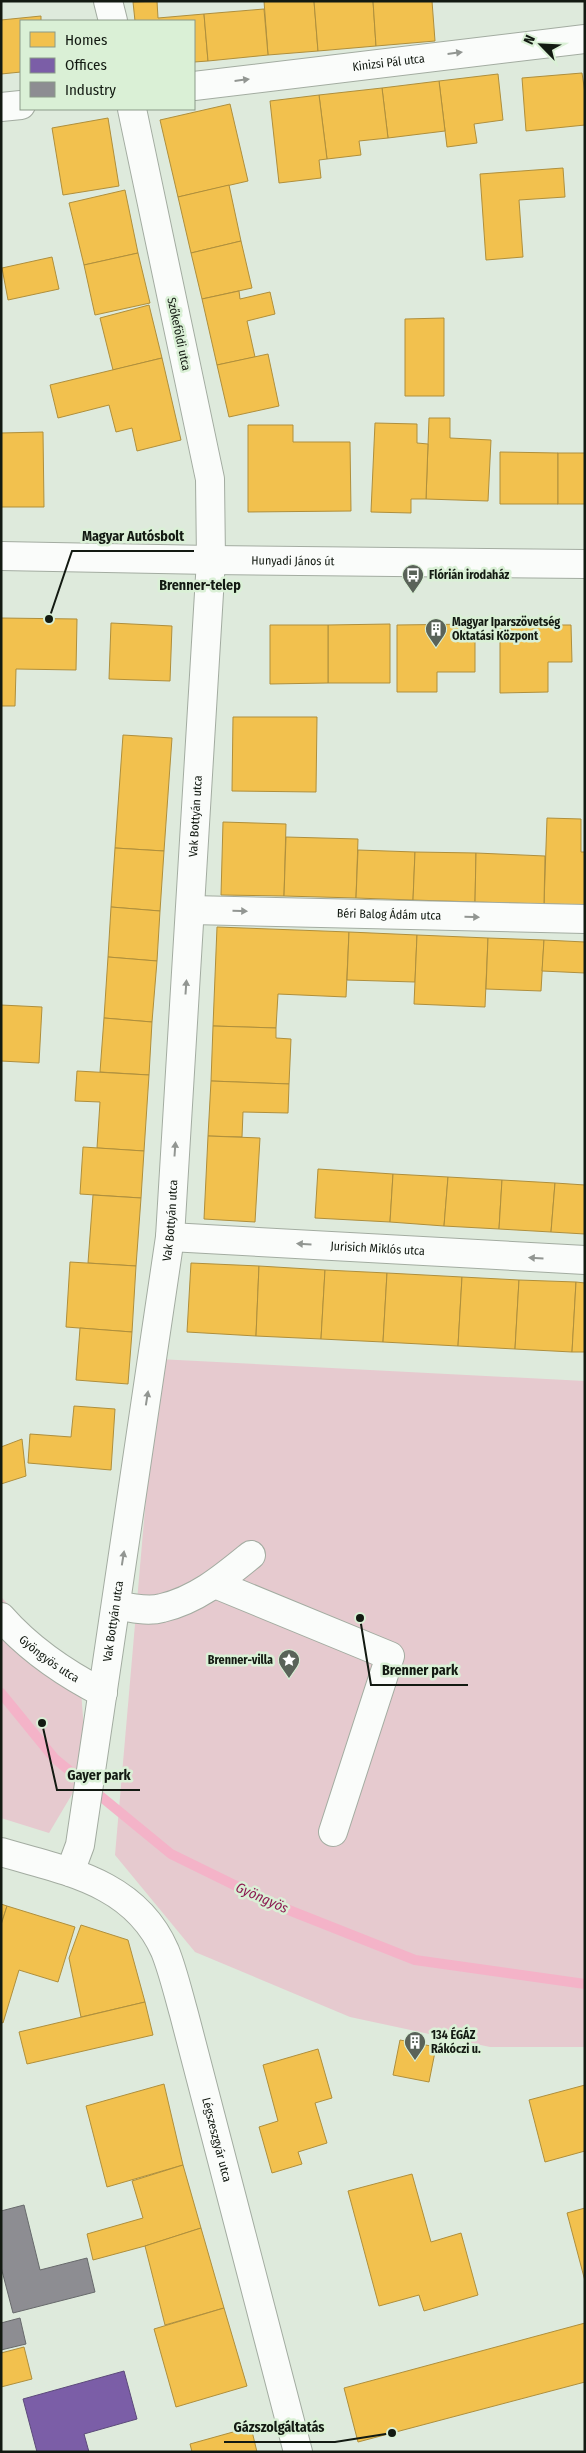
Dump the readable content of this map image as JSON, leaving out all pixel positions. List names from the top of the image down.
{
  "streets": {
    "street": [
      "Kinizsi Pál utca",
      "Szőkeföldi utca",
      "Hunyadi János út",
      "Vak Bottyán utca",
      "Béri Balog Ádám utca",
      "Jurisich Miklós utca",
      "Gyöngyös utca",
      "Légszeszgyár utca"
    ]
  },
  "crossings": [
    ["Szőkeföldi utca", "Hunyadi János út"],
    ["Szőkeföldi utca", "Vak Bottyán utca"],
    ["Hunyadi János út", "Vak Bottyán utca"],
    ["Vak Bottyán utca", "Béri Balog Ádám utca"],
    ["Vak Bottyán utca", "Jurisich Miklós utca"],
    ["Vak Bottyán utca", "Gyöngyös utca"],
    ["Vak Bottyán utca", "Légszeszgyár utca"]
  ],
  "one_way": [
    "Kinizsi Pál utca",
    "Vak Bottyán utca",
    "Béri Balog Ádám utca",
    "Jurisich Miklós utca"
  ],
  "districts": ["Brenner-telep"],
  "water": ["Gyöngyös"],
  "places": {
    "bus stop": ["Flórián irodaház"],
    "other": [
      "Magyar Autósbolt",
      "Brenner park",
      "Gayer park",
      "Gázszolgáltatás"
    ],
    "building": ["Magyar Iparszövetség Oktatási Központ", "134 ÉGÁZ Rákóczi u."],
    "place": ["Brenner-villa"]
  },
  "legend": ["Homes", "Offices", "Industry"],
  "north": "top left"
}
